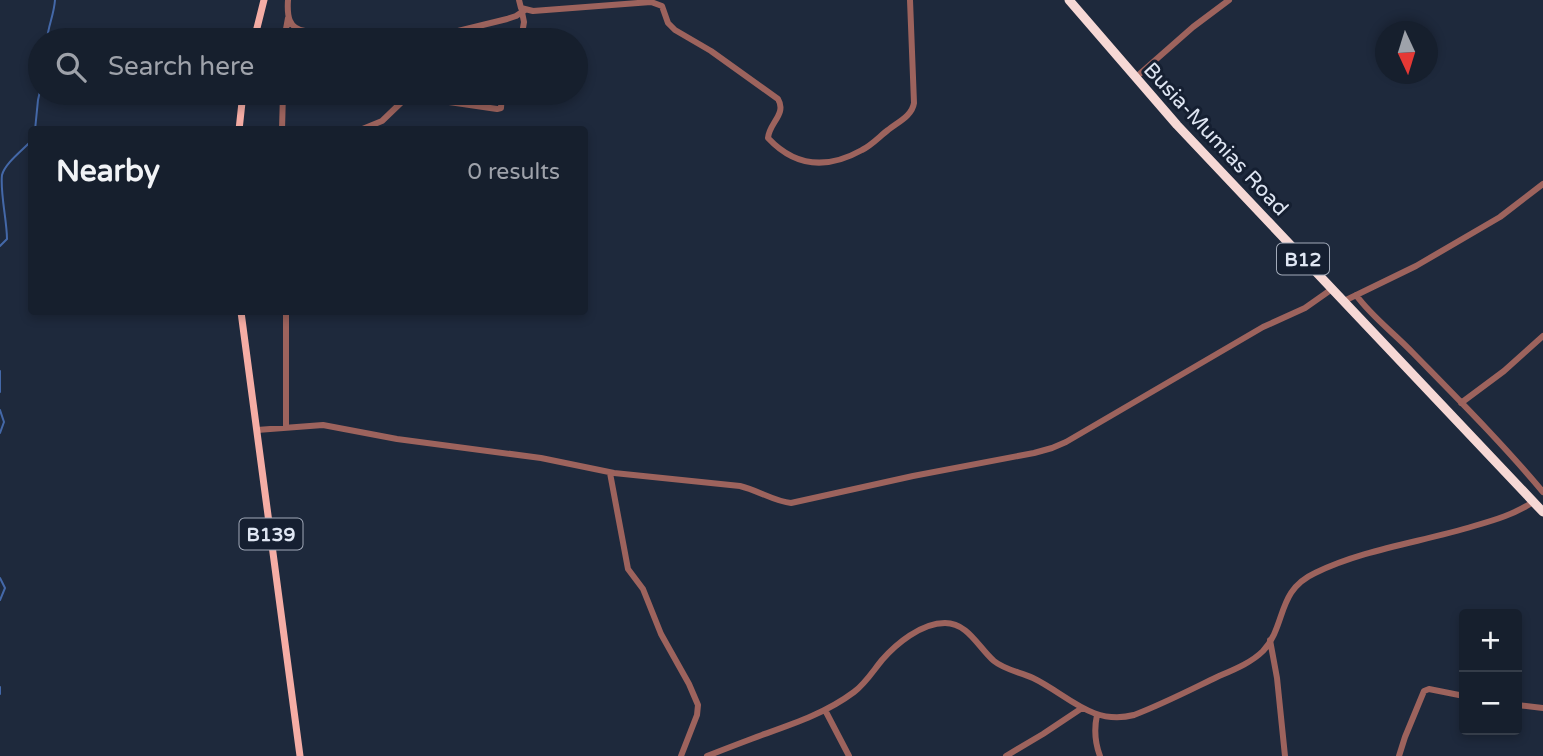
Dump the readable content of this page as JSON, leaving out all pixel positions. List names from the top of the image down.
{
  "streets": {
    "highway": ["Busia-Mumias Road", "B12"],
    "main road": ["B139"]
  },
  "north": "bottom",
  "page": {
    "search": "Search here",
    "heading": ["Nearby", "0 results"],
    "map_buttons": ["+", "−"]
  }
}
